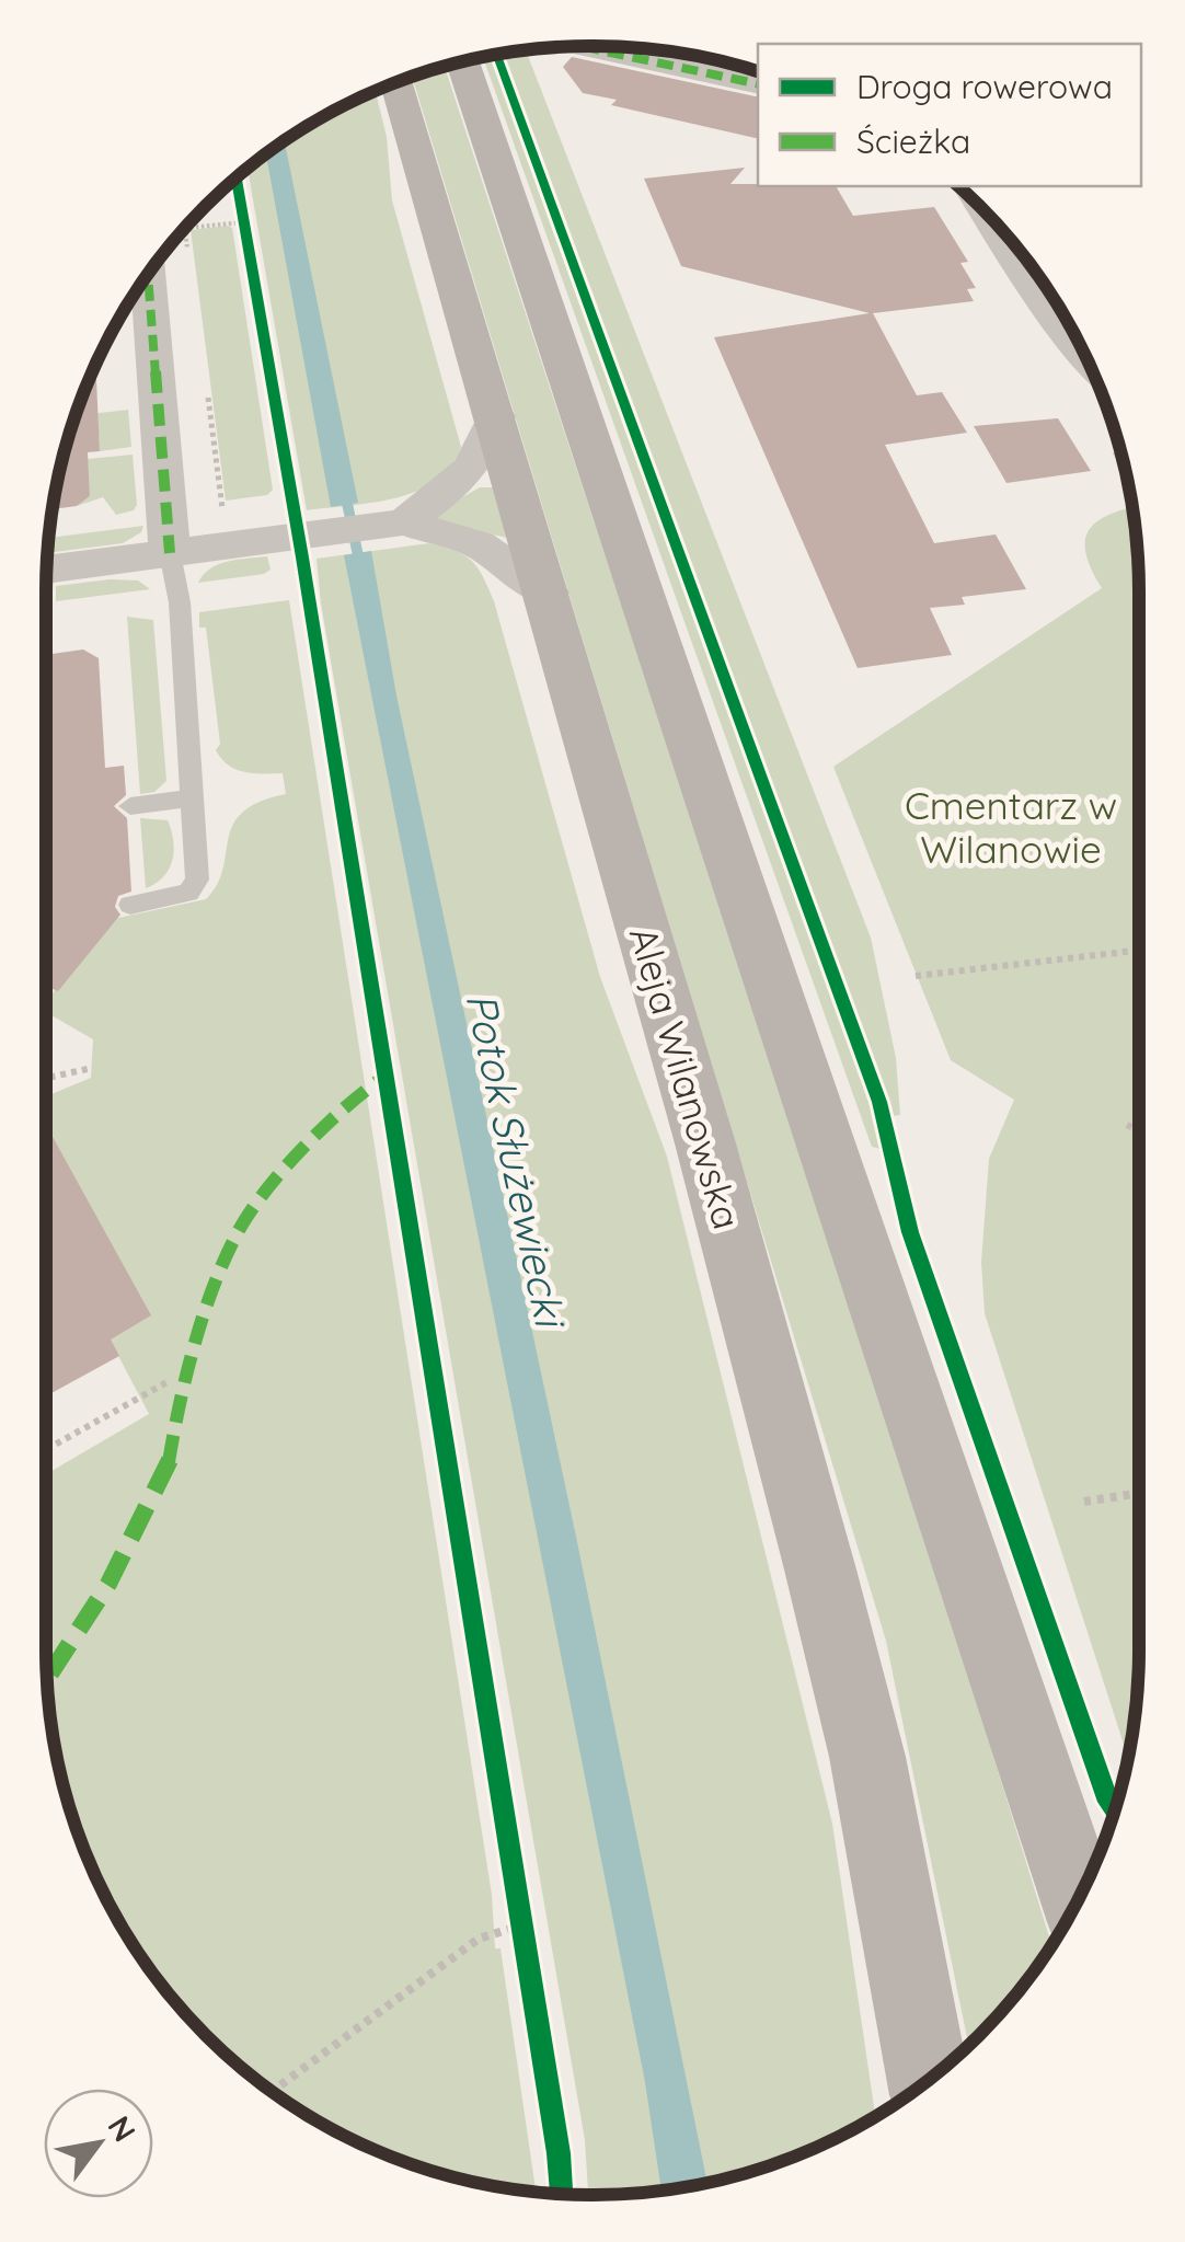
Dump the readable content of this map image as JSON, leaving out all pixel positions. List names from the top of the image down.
{
  "streets": {
    "main road": ["Aleja Wilanowska"]
  },
  "water": ["Potok Służewiecki"],
  "parks": ["Cmentarz w Wilanowie"],
  "legend": ["Droga rowerowa", "Ścieżka"],
  "north": "top right"
}
